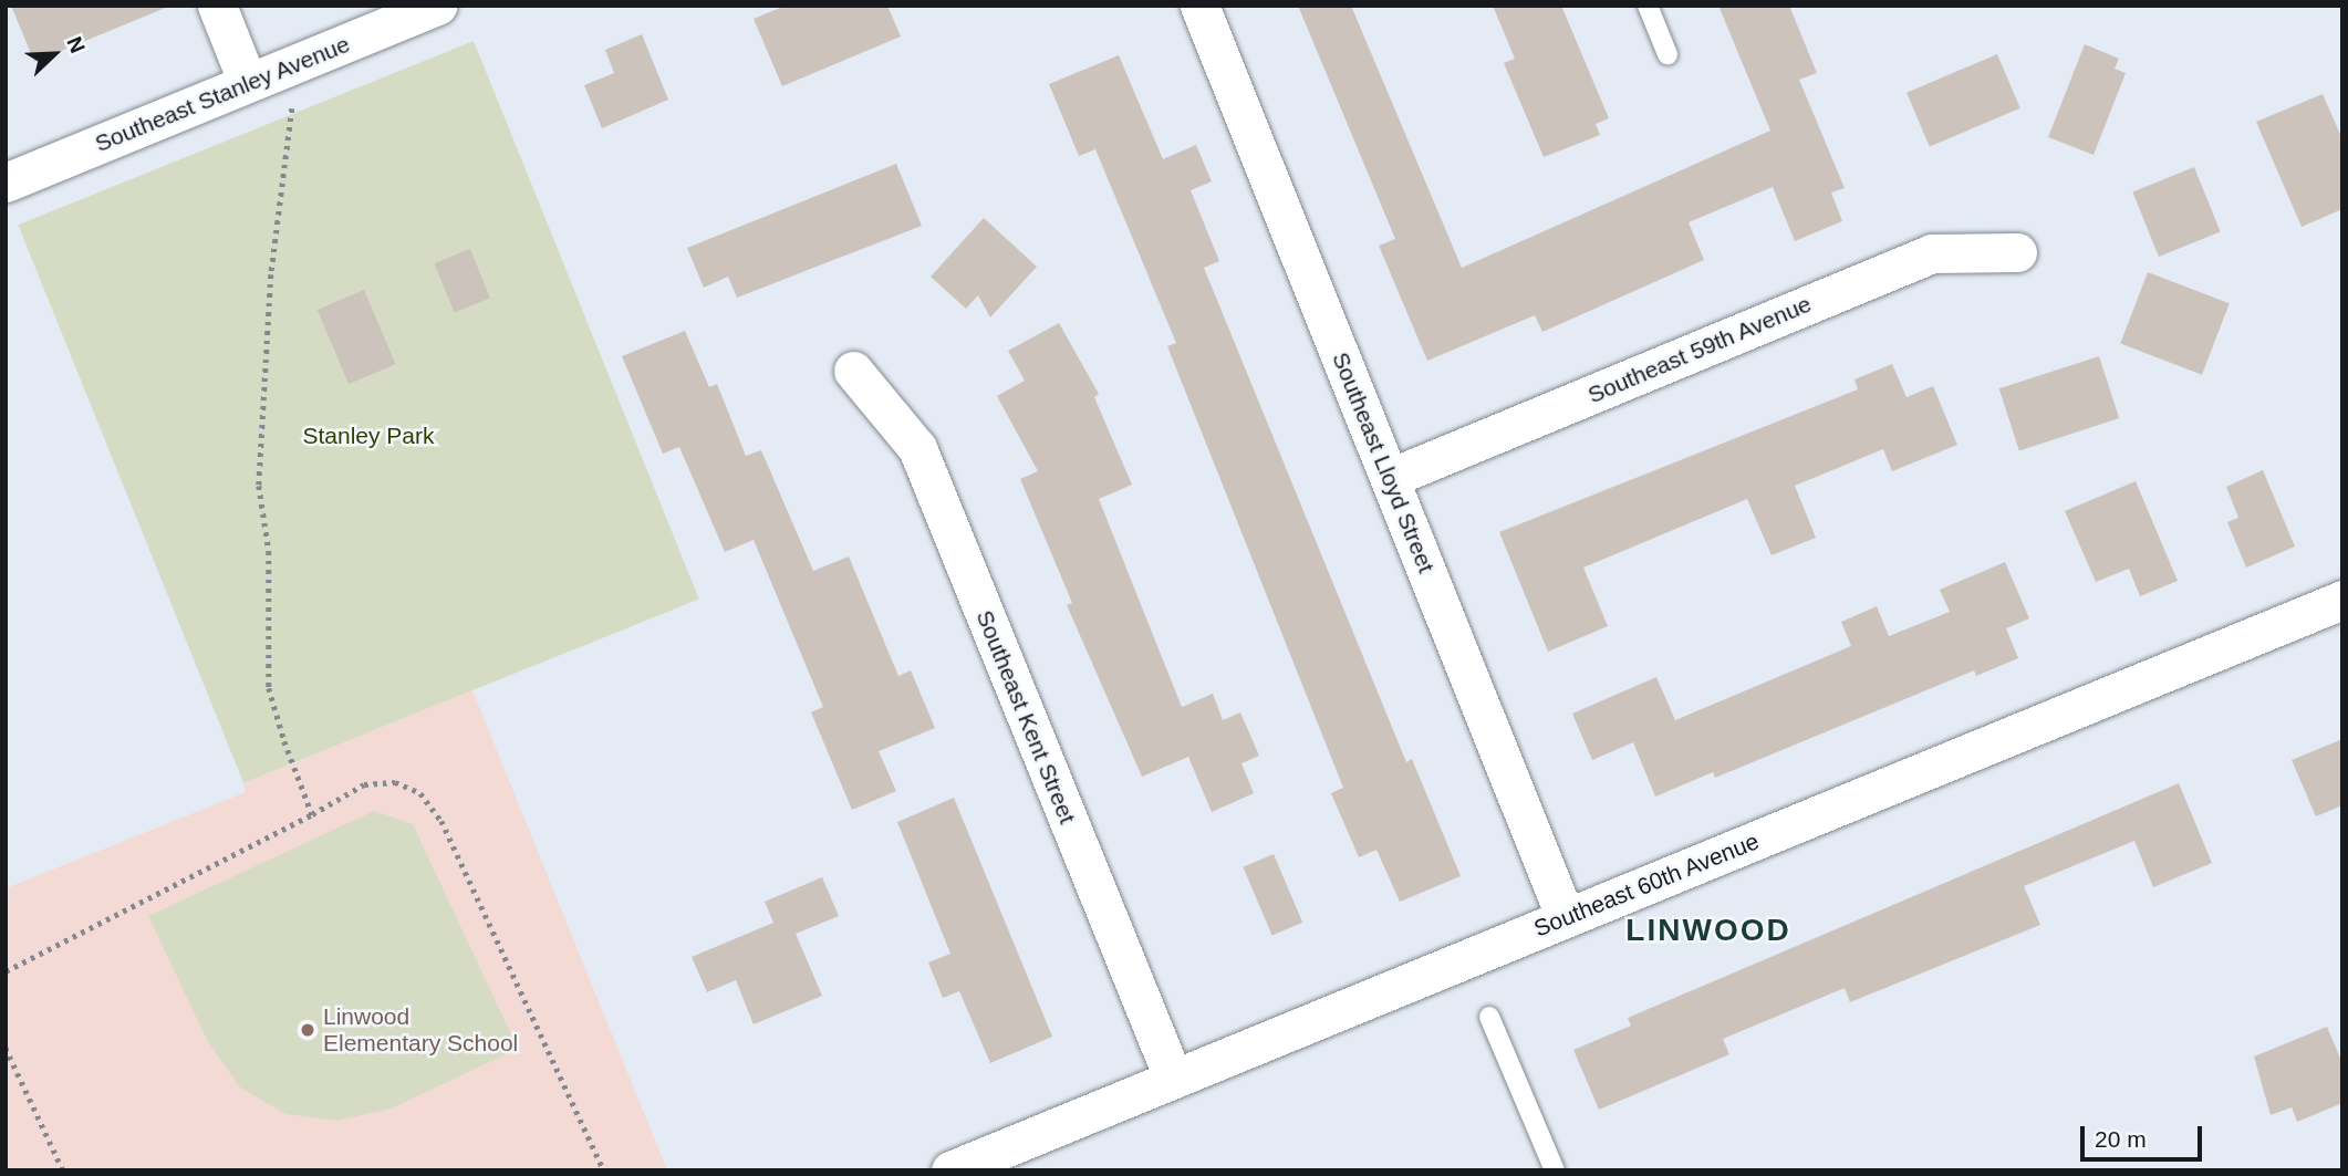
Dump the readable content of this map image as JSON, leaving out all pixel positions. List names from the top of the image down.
{
  "streets": {
    "street": [
      "Southeast Stanley Avenue",
      "Southeast 59th Avenue",
      "Southeast Lloyd Street",
      "Southeast Kent Street",
      "Southeast 60th Avenue"
    ]
  },
  "crossings": [
    ["Southeast 59th Avenue", "Southeast Lloyd Street"],
    ["Southeast Lloyd Street", "Southeast 60th Avenue"],
    ["Southeast Kent Street", "Southeast 60th Avenue"]
  ],
  "districts": ["LINWOOD"],
  "parks": ["Stanley Park"],
  "places": ["Linwood Elementary School"],
  "scale_bar": "20 m",
  "north": "top right"
}
